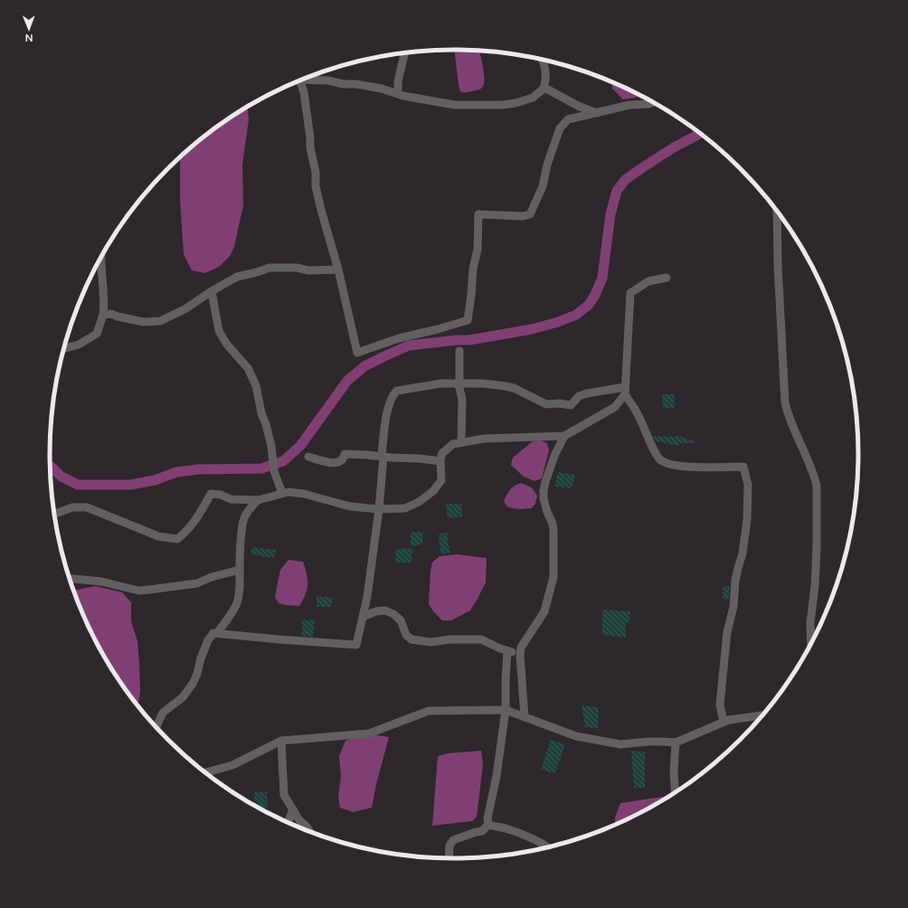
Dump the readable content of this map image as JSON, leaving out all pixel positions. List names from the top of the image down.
{
  "north": "bottom"
}
